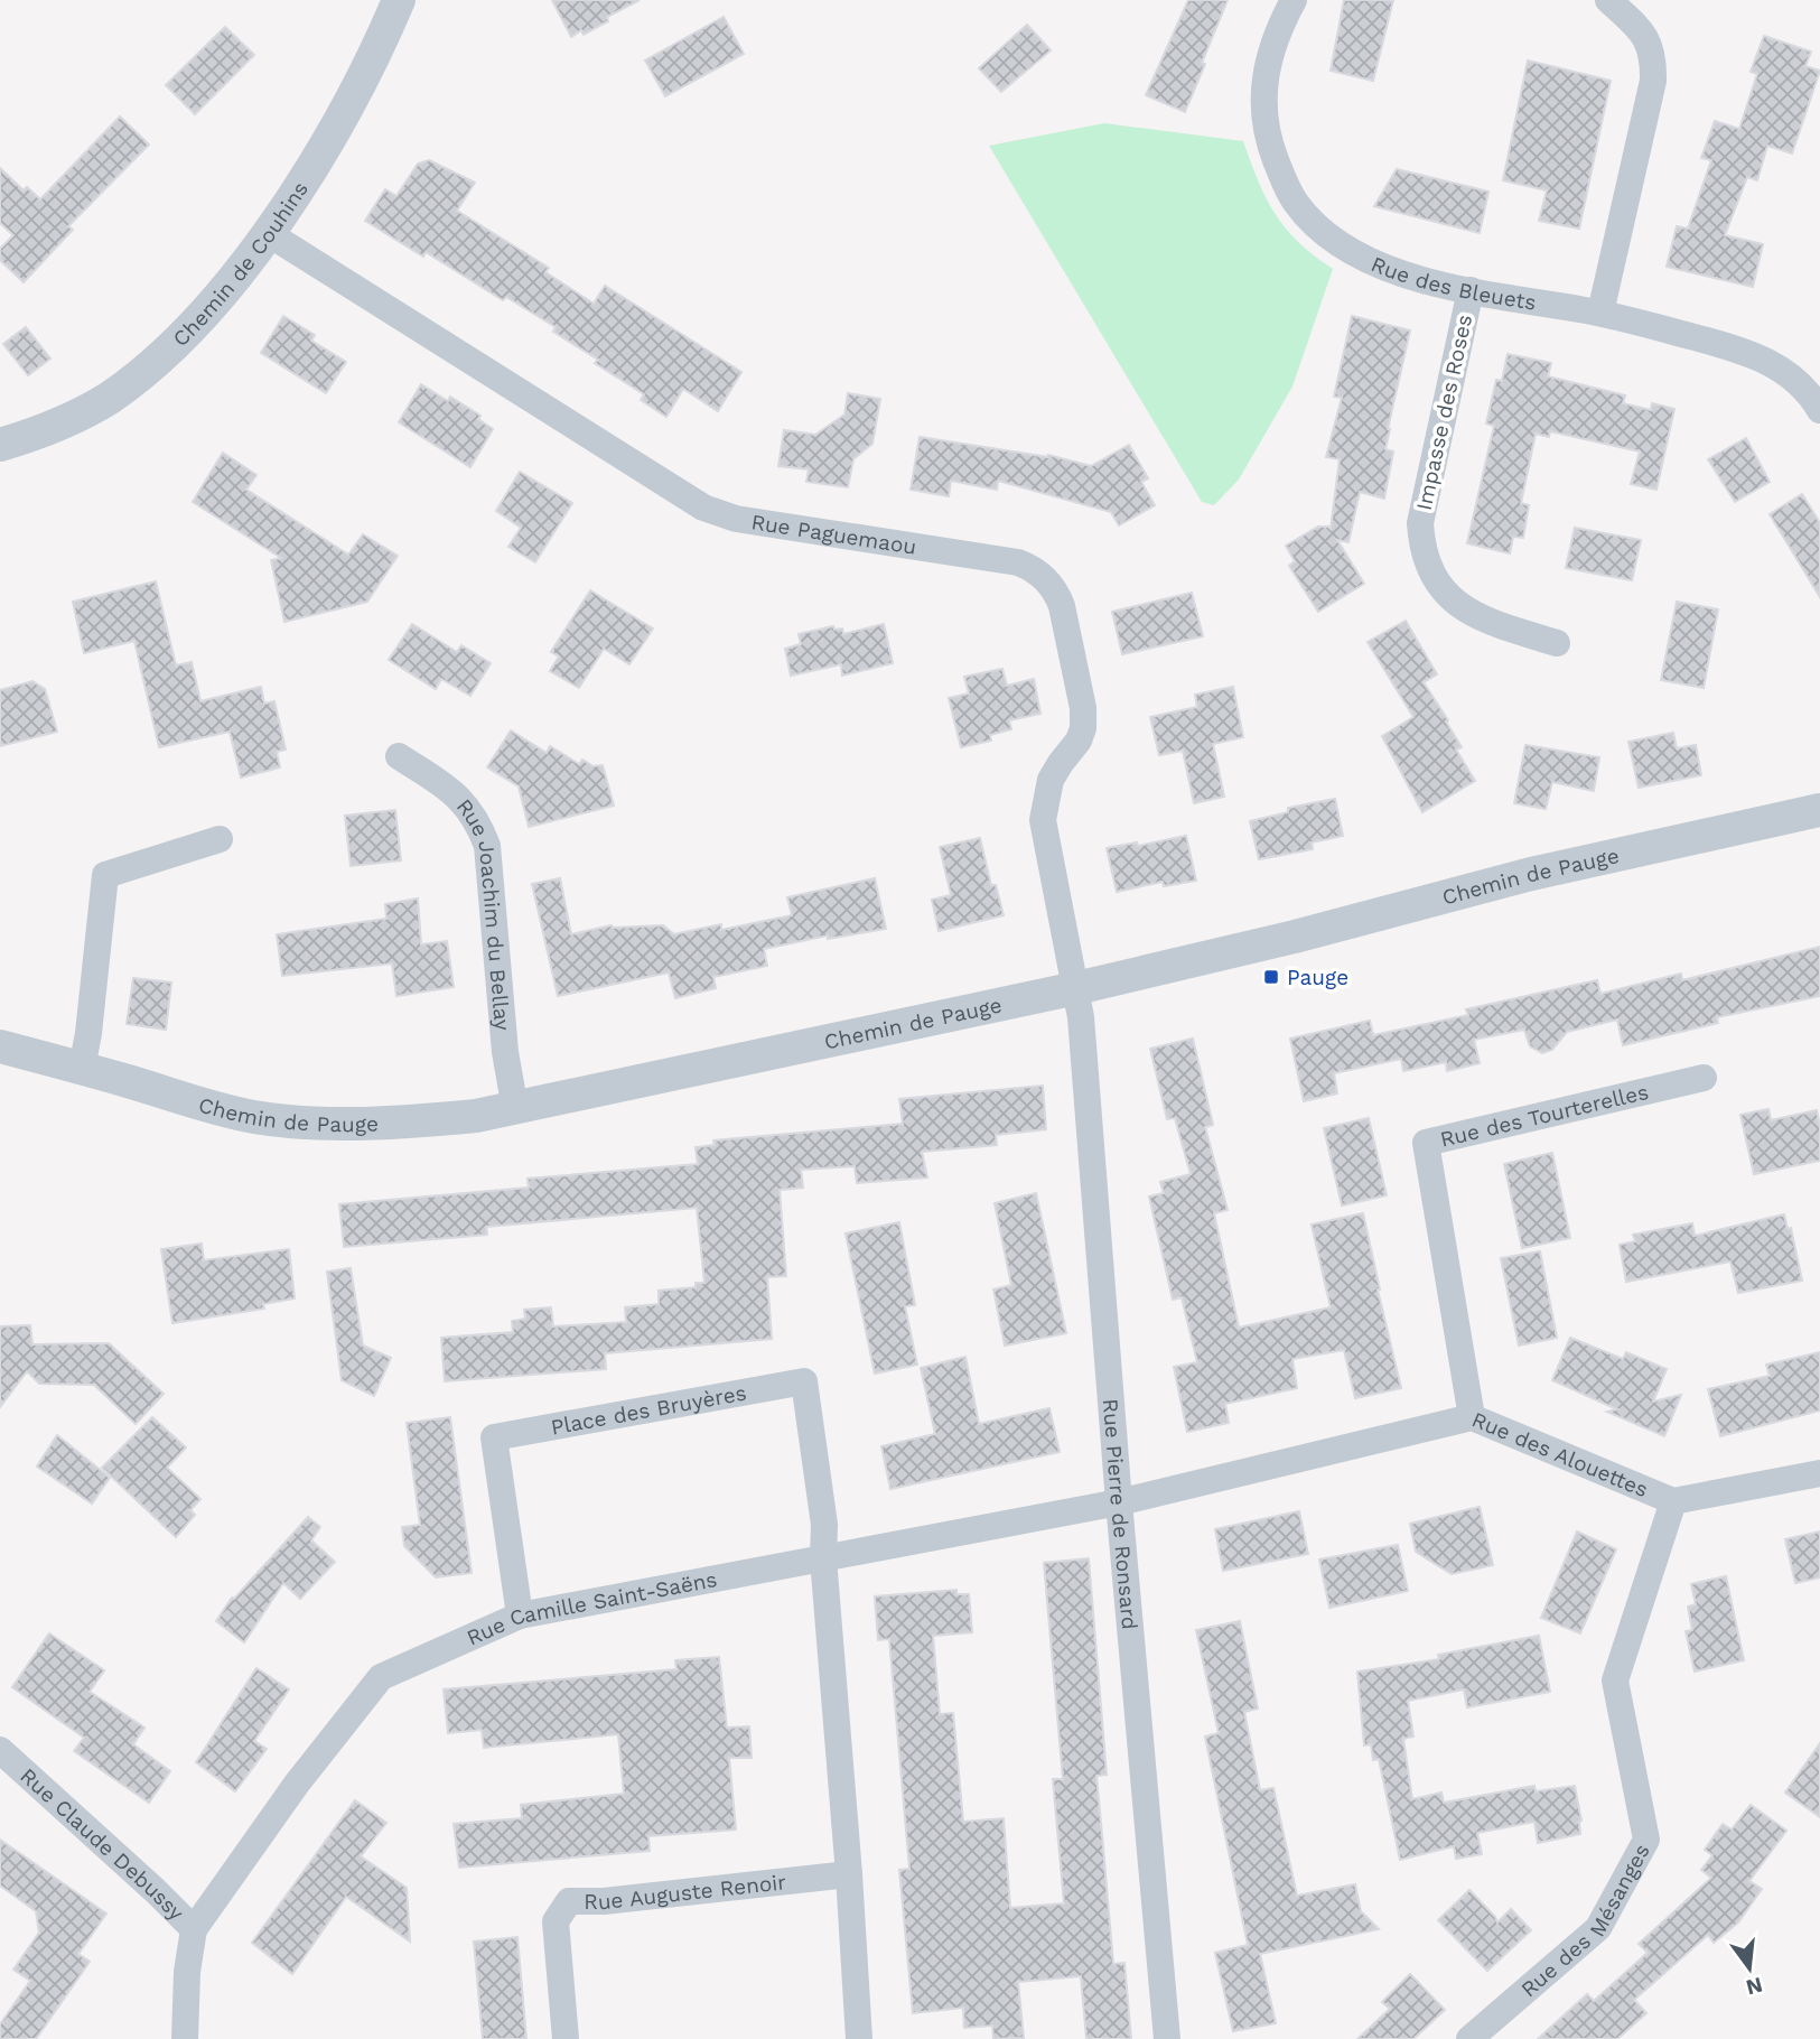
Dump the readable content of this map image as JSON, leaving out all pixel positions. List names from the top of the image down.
{
  "streets": {
    "street": [
      "Chemin de Couhins",
      "Rue des Bleuets",
      "Impasse des Roses",
      "Rue Paguemaou",
      "Chemin de Pauge",
      "Rue Joachim du Bellay",
      "Rue des Tourterelles",
      "Place des Bruyères",
      "Rue des Alouettes",
      "Rue Pierre de Ronsard",
      "Rue Camille Saint-Saëns",
      "Rue Claude Debussy",
      "Rue Auguste Renoir",
      "Rue des Mésanges"
    ]
  },
  "crossings": [
    ["Chemin de Couhins", "Rue Paguemaou"],
    ["Rue des Bleuets", "Impasse des Roses"],
    ["Rue Paguemaou", "Chemin de Pauge"],
    ["Rue Paguemaou", "Rue Pierre de Ronsard"],
    ["Chemin de Pauge", "Rue Joachim du Bellay"],
    ["Chemin de Pauge", "Rue Pierre de Ronsard"],
    ["Rue des Tourterelles", "Rue des Alouettes"],
    ["Place des Bruyères", "Rue Camille Saint-Saëns"],
    ["Rue des Alouettes", "Rue Pierre de Ronsard"],
    ["Rue des Alouettes", "Rue Camille Saint-Saëns"],
    ["Rue des Alouettes", "Rue des Mésanges"],
    ["Rue Pierre de Ronsard", "Rue Camille Saint-Saëns"],
    ["Rue Camille Saint-Saëns", "Rue Claude Debussy"]
  ],
  "places": {
    "transit": ["Pauge"]
  },
  "north": "bottom"
}
